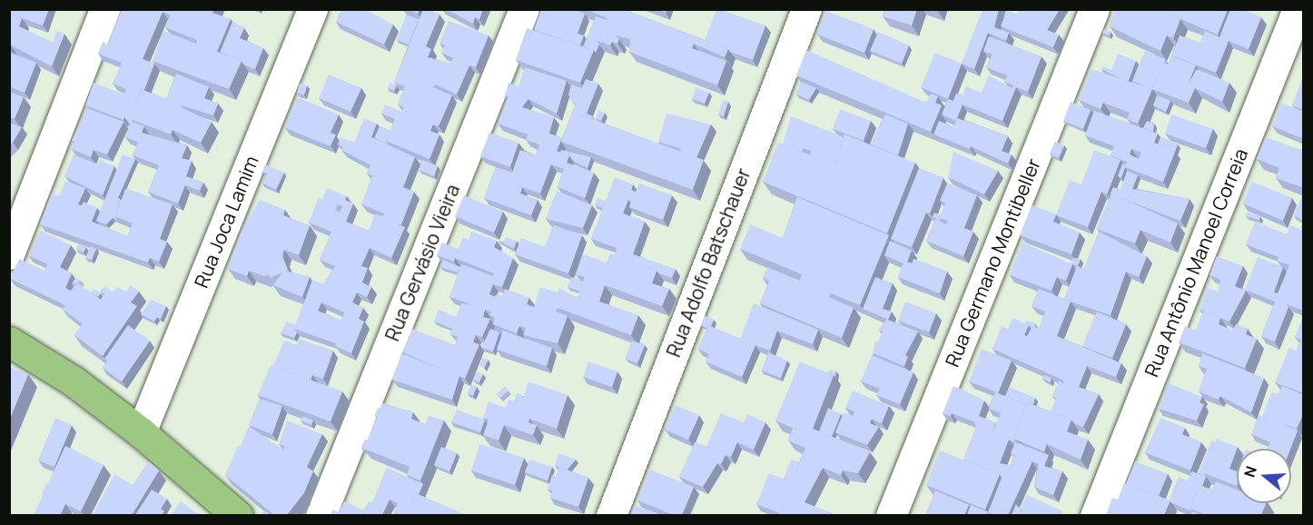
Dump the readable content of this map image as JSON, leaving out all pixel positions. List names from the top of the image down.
{
  "streets": {
    "street": [
      "Rua Joca Lamim",
      "Rua Gervásio Vieira",
      "Rua Adolfo Batschauer",
      "Rua Germano Montibeller",
      "Rua Antônio Manoel Correia"
    ]
  },
  "north": "left"
}
